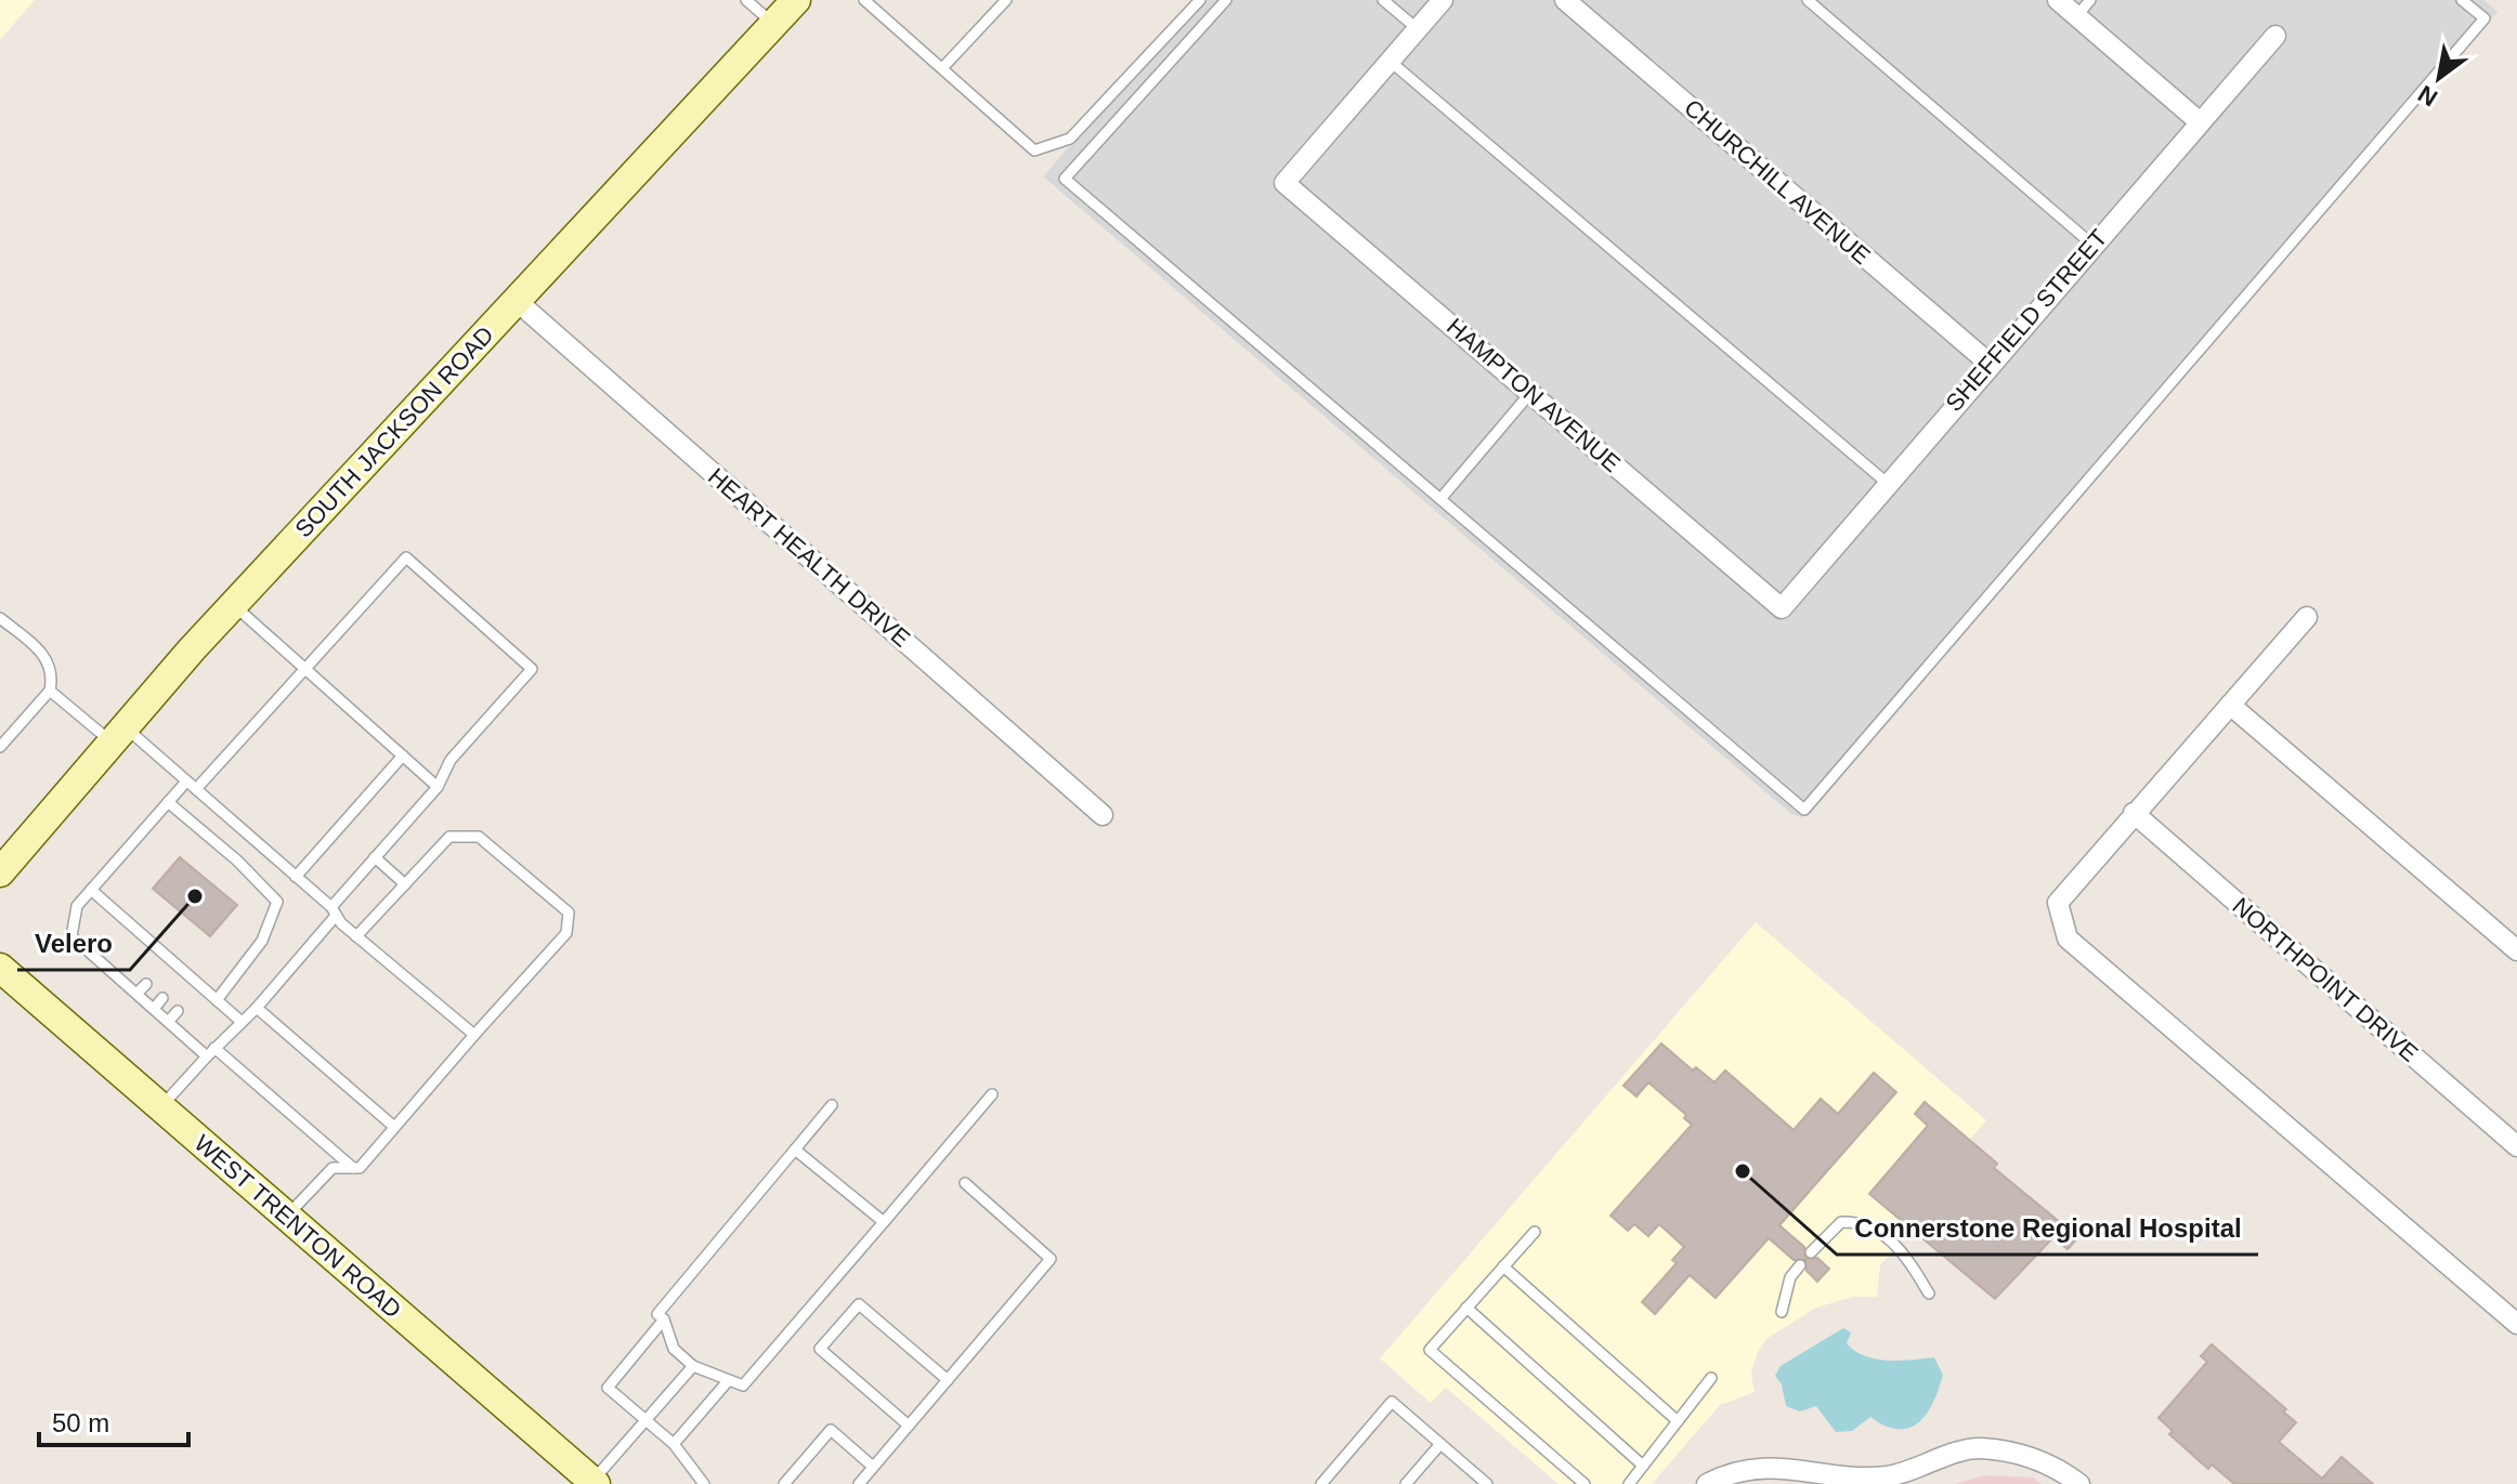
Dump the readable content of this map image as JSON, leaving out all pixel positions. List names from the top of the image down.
{
  "streets": {
    "main road": ["SOUTH JACKSON ROAD", "WEST TRENTON ROAD"],
    "street": [
      "CHURCHILL AVENUE",
      "SHEFFIELD STREET",
      "HAMPTON AVENUE",
      "HEART HEALTH DRIVE",
      "NORTHPOINT DRIVE"
    ]
  },
  "crossings": [
    ["CHURCHILL AVENUE", "SHEFFIELD STREET"],
    ["SHEFFIELD STREET", "HAMPTON AVENUE"],
    ["SOUTH JACKSON ROAD", "HEART HEALTH DRIVE"]
  ],
  "places": ["Velero", "Connerstone Regional Hospital"],
  "scale_bar": "50 m",
  "north": "bottom left"
}
